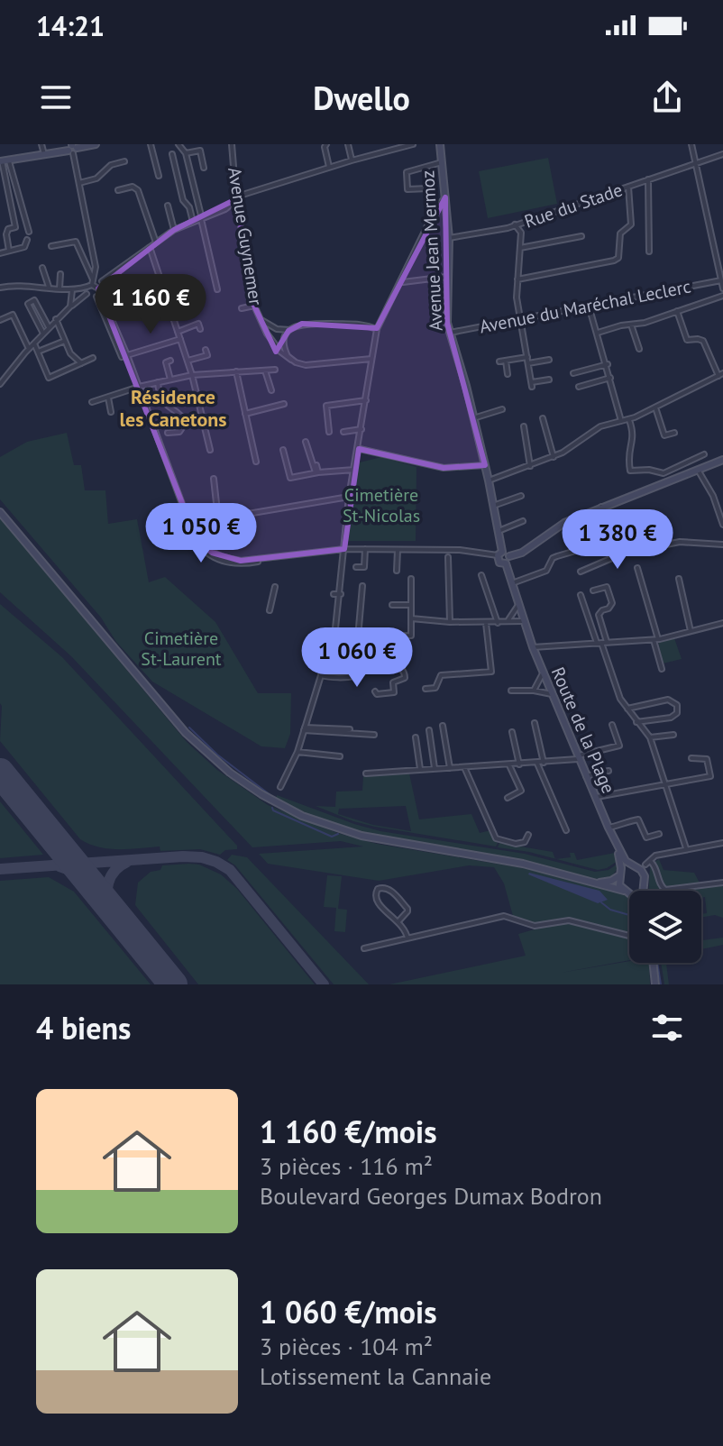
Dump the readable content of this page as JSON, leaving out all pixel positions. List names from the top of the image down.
{
  "streets": {
    "street": [
      "Rue du Stade",
      "Avenue Guynemer",
      "Avenue Jean Mermoz",
      "Avenue du Maréchal Leclerc",
      "Route de la Plage"
    ]
  },
  "crossings": [
    ["Rue du Stade", "Avenue Jean Mermoz"],
    ["Avenue Jean Mermoz", "Avenue du Maréchal Leclerc"]
  ],
  "districts": ["Résidence les Canetons"],
  "parks": ["Cimetière St-Nicolas", "Cimetière St-Laurent"],
  "page": {
    "status": "14:21",
    "header": "Dwello",
    "price": [
      "1 160 €",
      "1 050 €",
      "1 380 €",
      "1 060 €"
    ],
    "heading": "4 biens",
    "list": [
      {
        "name": "1 160 €/mois",
        "note": "3 pièces · 116 m² · Boulevard Georges Dumax Bodron"
      },
      {
        "name": "1 060 €/mois",
        "note": "3 pièces · 104 m² · Lotissement la Cannaie"
      }
    ]
  }
}
